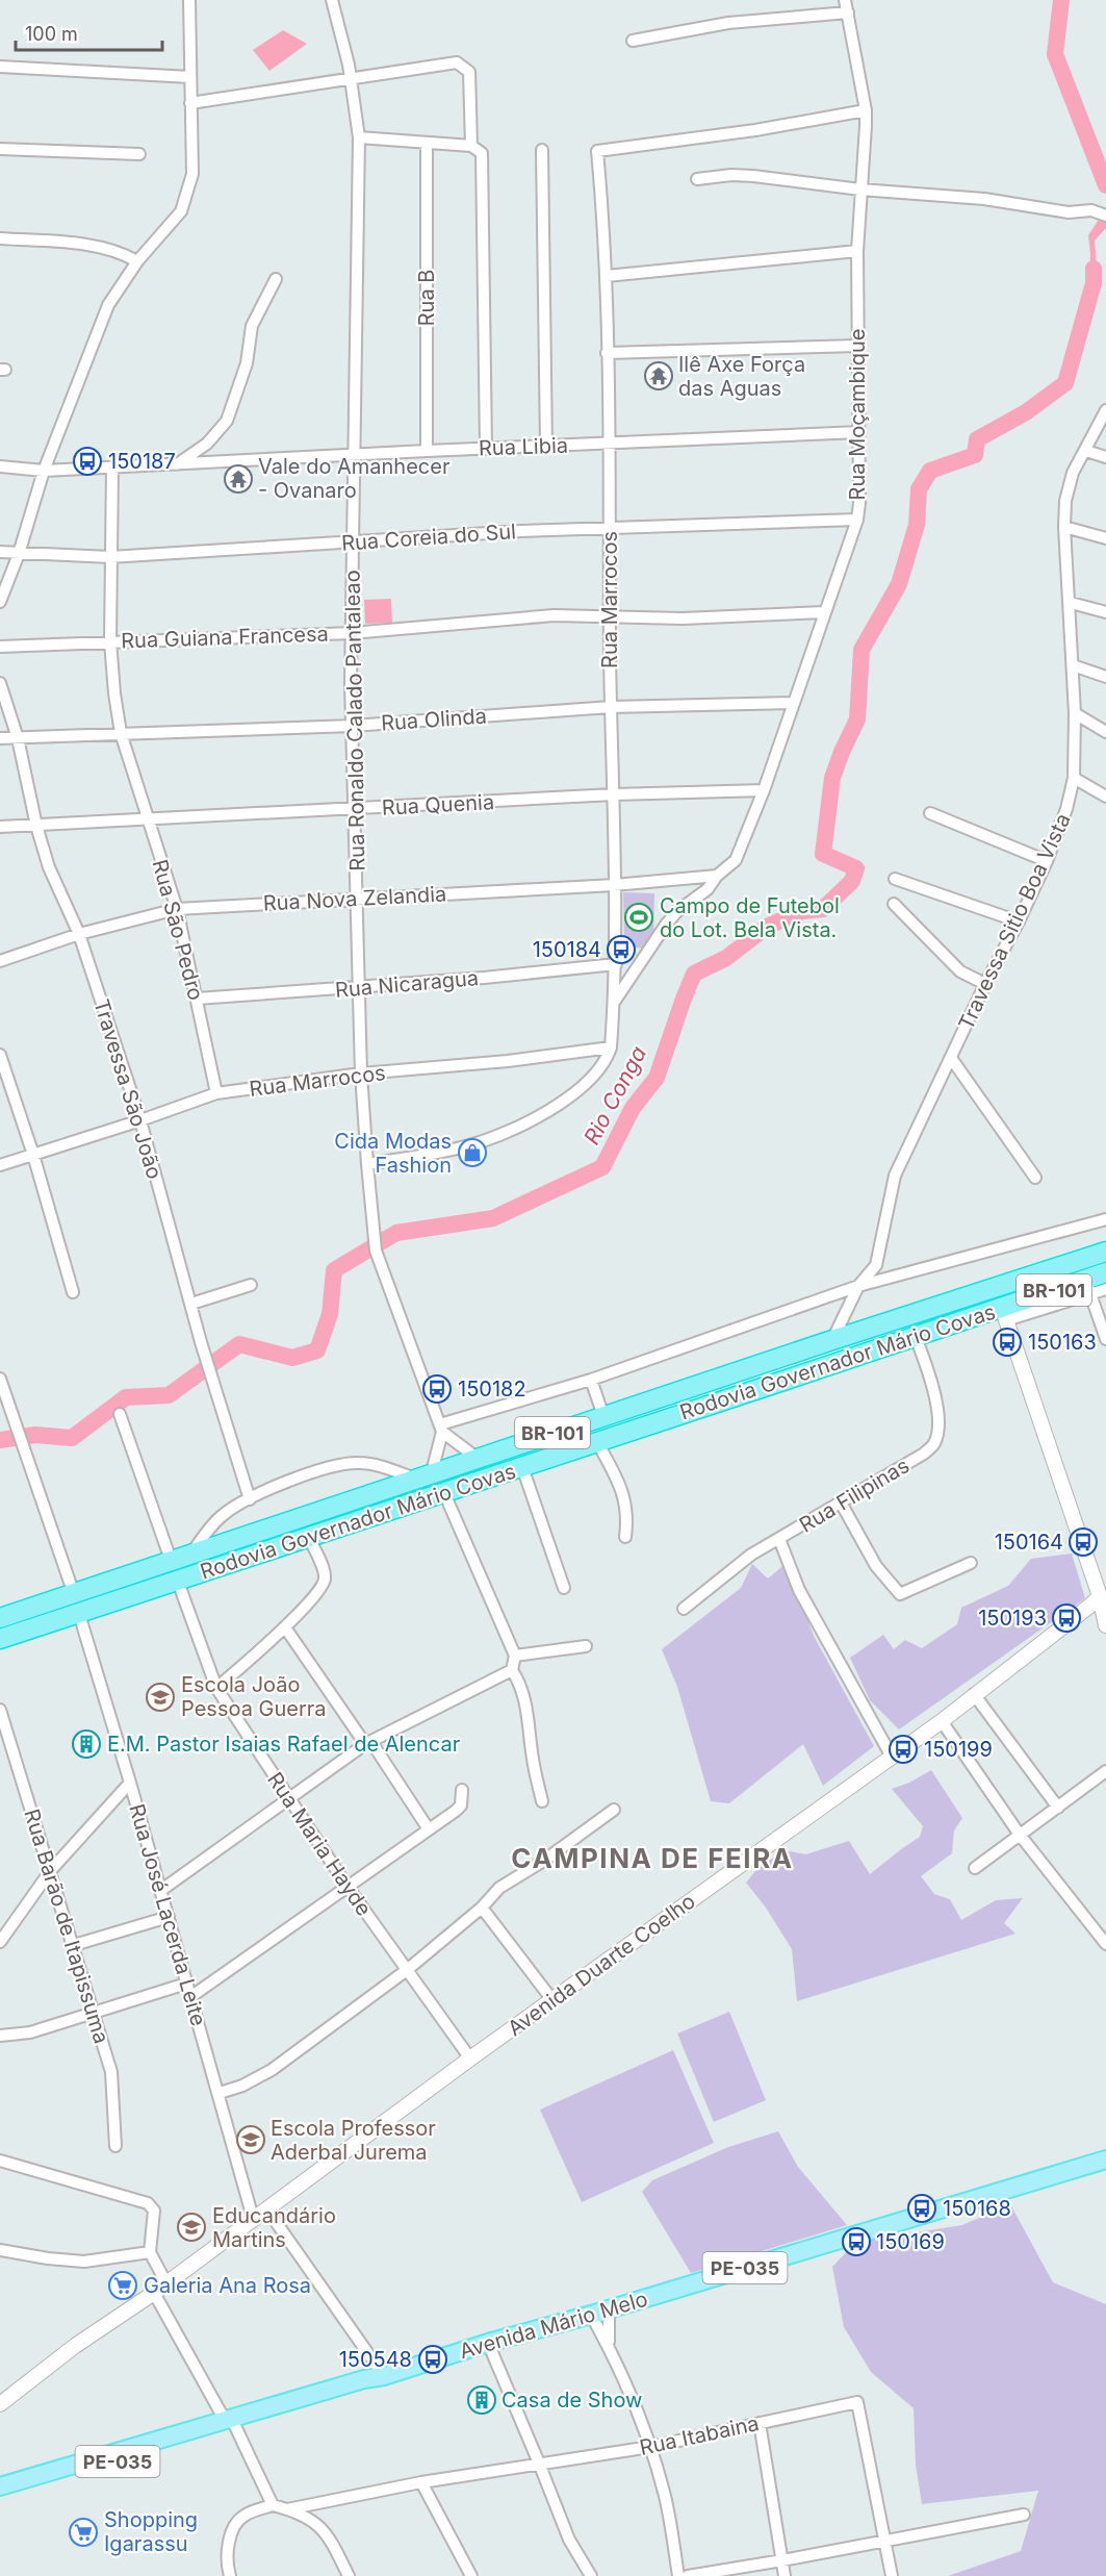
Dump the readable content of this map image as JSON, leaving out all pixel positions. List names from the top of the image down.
{
  "streets": {
    "highway": ["BR-101", "Rodovia Governador Mário Covas"],
    "main road": ["Avenida Duarte Coelho", "PE-035", "Avenida Mário Melo"],
    "street": [
      "Rua B",
      "Rua Moçambique",
      "Rua Libia",
      "Rua Coreia do Sul",
      "Rua Marrocos",
      "Rua Guiana Francesa",
      "Rua Olinda",
      "Rua Ronaldo Calado Pantaleao",
      "Rua Quenia",
      "Rua Nova Zelandia",
      "Travessa Sitio Boa Vista",
      "Rua São Pedro",
      "Rua Nicaragua",
      "Travessa São João",
      "Rua Filipinas",
      "Rua Maria Hayde",
      "Rua José Lacerda Leite",
      "Rua Barão de Itapissuma",
      "Rua Itabaina"
    ]
  },
  "crossings": [
    ["Rua B", "Rua Libia"],
    ["Rua Moçambique", "Rua Libia"],
    ["Rua Moçambique", "Rua Coreia do Sul"],
    ["Rua Moçambique", "Rua Marrocos"],
    ["Rua Moçambique", "Rua Guiana Francesa"],
    ["Rua Moçambique", "Rua Olinda"],
    ["Rua Moçambique", "Rua Quenia"],
    ["Rua Moçambique", "Rua Nova Zelandia"],
    ["Rua Libia", "Rua Marrocos"],
    ["Rua Libia", "Rua Ronaldo Calado Pantaleao"],
    ["Rua Libia", "Rua São Pedro"],
    ["Rua Coreia do Sul", "Rua Marrocos"],
    ["Rua Coreia do Sul", "Rua Ronaldo Calado Pantaleao"],
    ["Rua Coreia do Sul", "Rua São Pedro"],
    ["Rua Marrocos", "Rua Guiana Francesa"],
    ["Rua Marrocos", "Rua Olinda"],
    ["Rua Marrocos", "Rua Ronaldo Calado Pantaleao"],
    ["Rua Marrocos", "Rua Quenia"],
    ["Rua Marrocos", "Rua Nova Zelandia"],
    ["Rua Marrocos", "Rua São Pedro"],
    ["Rua Marrocos", "Rua Nicaragua"],
    ["Rua Marrocos", "Travessa São João"],
    ["Rua Guiana Francesa", "Rua Ronaldo Calado Pantaleao"],
    ["Rua Guiana Francesa", "Rua São Pedro"],
    ["Rua Olinda", "Rua Ronaldo Calado Pantaleao"],
    ["Rua Olinda", "Rua São Pedro"],
    ["Rua Olinda", "Travessa São João"],
    ["Rua Ronaldo Calado Pantaleao", "Rua Quenia"],
    ["Rua Ronaldo Calado Pantaleao", "Rua Nova Zelandia"],
    ["Rua Ronaldo Calado Pantaleao", "Rua Nicaragua"],
    ["Rua Quenia", "Rua São Pedro"],
    ["Rua Quenia", "Travessa São João"],
    ["Rua Nova Zelandia", "Rua São Pedro"],
    ["Rua Nova Zelandia", "Travessa São João"],
    ["Travessa Sitio Boa Vista", "Rodovia Governador Mário Covas"],
    ["Rua São Pedro", "Rua Nicaragua"],
    ["Rodovia Governador Mário Covas", "Rua Filipinas"],
    ["Rodovia Governador Mário Covas", "Rua Maria Hayde"],
    ["Rodovia Governador Mário Covas", "Rua José Lacerda Leite"],
    ["Rua Maria Hayde", "Avenida Duarte Coelho"],
    ["Rua José Lacerda Leite", "Avenida Duarte Coelho"]
  ],
  "districts": ["CAMPINA DE FEIRA"],
  "water": ["Rio Conga"],
  "places": {
    "temple": ["Ilê Axe Força das Aguas", "Vale do Amanhecer - Ovanaro"],
    "bus stop": [
      "150187",
      "150184",
      "150163",
      "150182",
      "150164",
      "150193",
      "150199",
      "150168",
      "150169",
      "150548"
    ],
    "sports": ["Campo de Futebol do Lot. Bela Vista."],
    "shop": ["Cida Modas Fashion"],
    "school or university": ["Escola João Pessoa Guerra", "Escola Professor Aderbal Jurema", "Educandário Martins"],
    "building": ["E.M. Pastor Isaias Rafael de Alencar", "Casa de Show"],
    "supermarket": ["Galeria Ana Rosa", "Shopping Igarassu"]
  },
  "scale_bar": "100 m"
}
